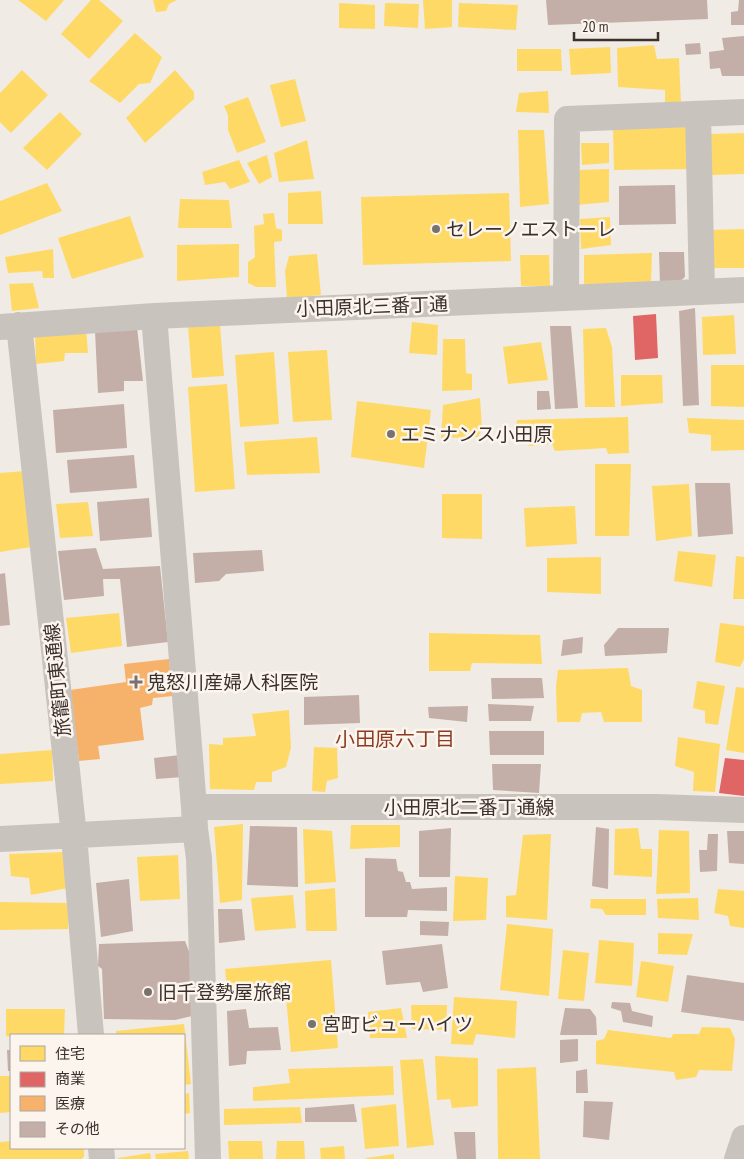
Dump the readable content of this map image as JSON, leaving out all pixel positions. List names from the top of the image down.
{
  "streets": {
    "street": ["小田原北三番丁通", "旅籠町東通線", "小田原北二番丁通線"]
  },
  "crossings": [
    ["小田原北三番丁通", "旅籠町東通線"],
    ["旅籠町東通線", "小田原北二番丁通線"]
  ],
  "districts": ["小田原六丁目"],
  "places": {
    "other": [
      "セレーノエストーレ",
      "エミナンス小田原",
      "旧千登勢屋旅館",
      "宮町ビューハイツ"
    ],
    "health": ["鬼怒川産婦人科医院"]
  },
  "legend": [
    "住宅",
    "商業",
    "医療",
    "その他"
  ],
  "scale_bar": "20 m"
}
